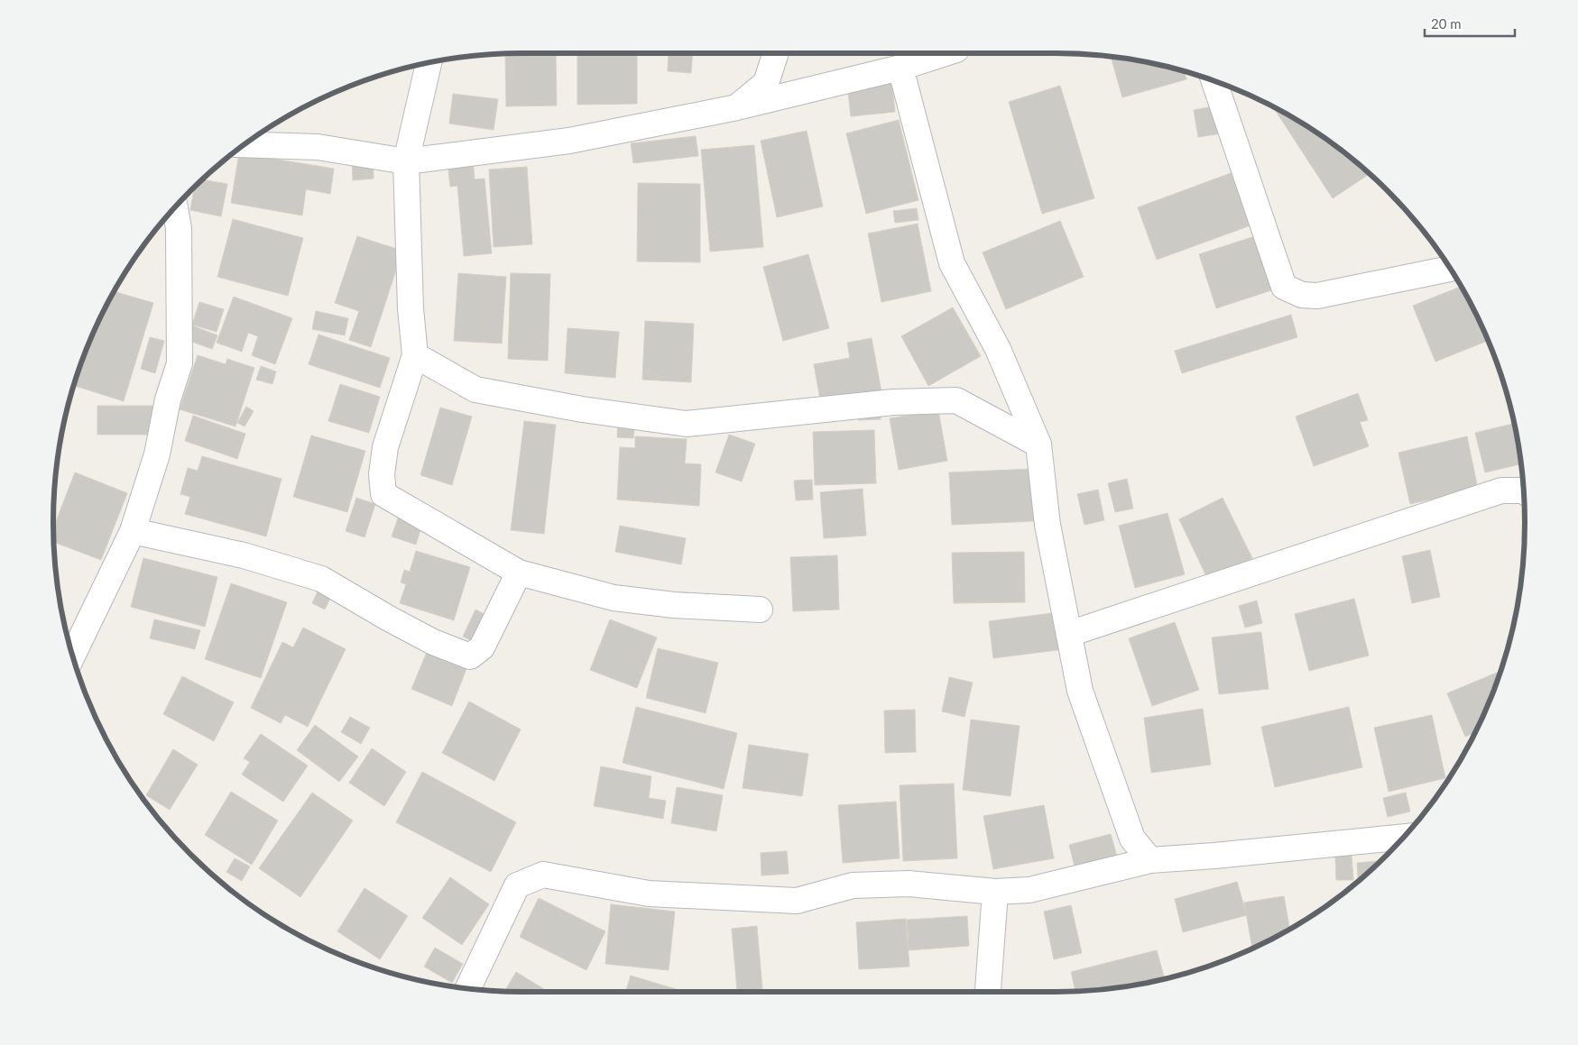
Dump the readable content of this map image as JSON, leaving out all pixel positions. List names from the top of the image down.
{
  "scale_bar": "20 m"
}
